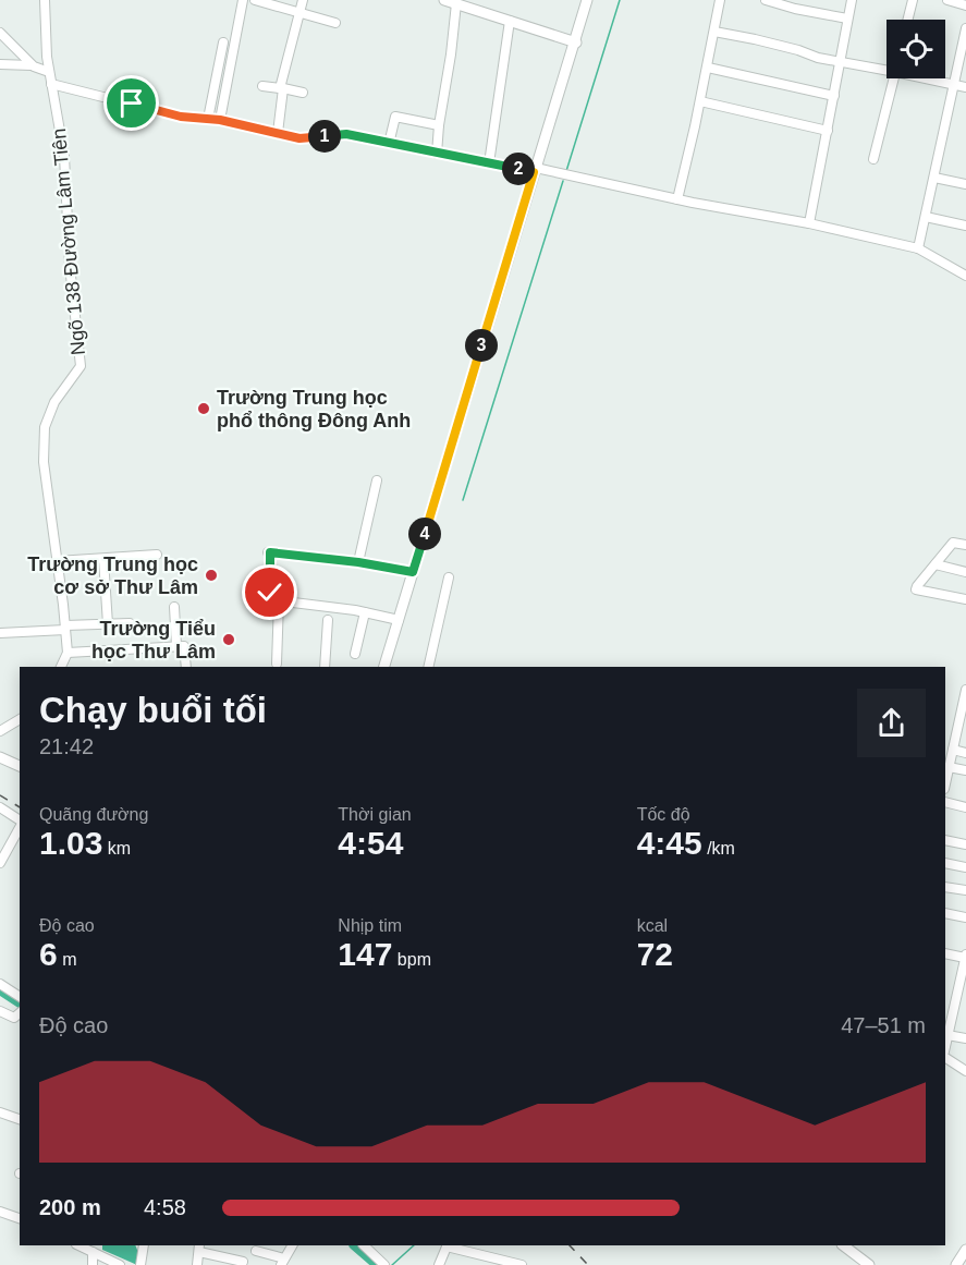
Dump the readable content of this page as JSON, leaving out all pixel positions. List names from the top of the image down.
{
  "streets": {
    "street": ["Ngõ 138 Đường Lâm Tiên"]
  },
  "places": ["Trường Trung học phổ thông Đông Anh", "Trường Trung học cơ sở Thư Lâm", "Trường Tiểu học Thư Lâm"],
  "page": {
    "pins": [
      "1",
      "2",
      "3",
      "4"
    ],
    "heading": ["Chạy buổi tối", "21:42"],
    "stats": [
      ["Quãng đường", "1.03 km"],
      ["Thời gian", "4:54"],
      ["Tốc độ", "4:45 /km"],
      ["Độ cao", "6 m"],
      ["Nhịp tim", "147 bpm"],
      ["kcal", "72"]
    ],
    "chart": ["Độ cao", "47–51 m"],
    "list": [
      {
        "name": "200 m",
        "note": "4:58"
      }
    ]
  }
}
